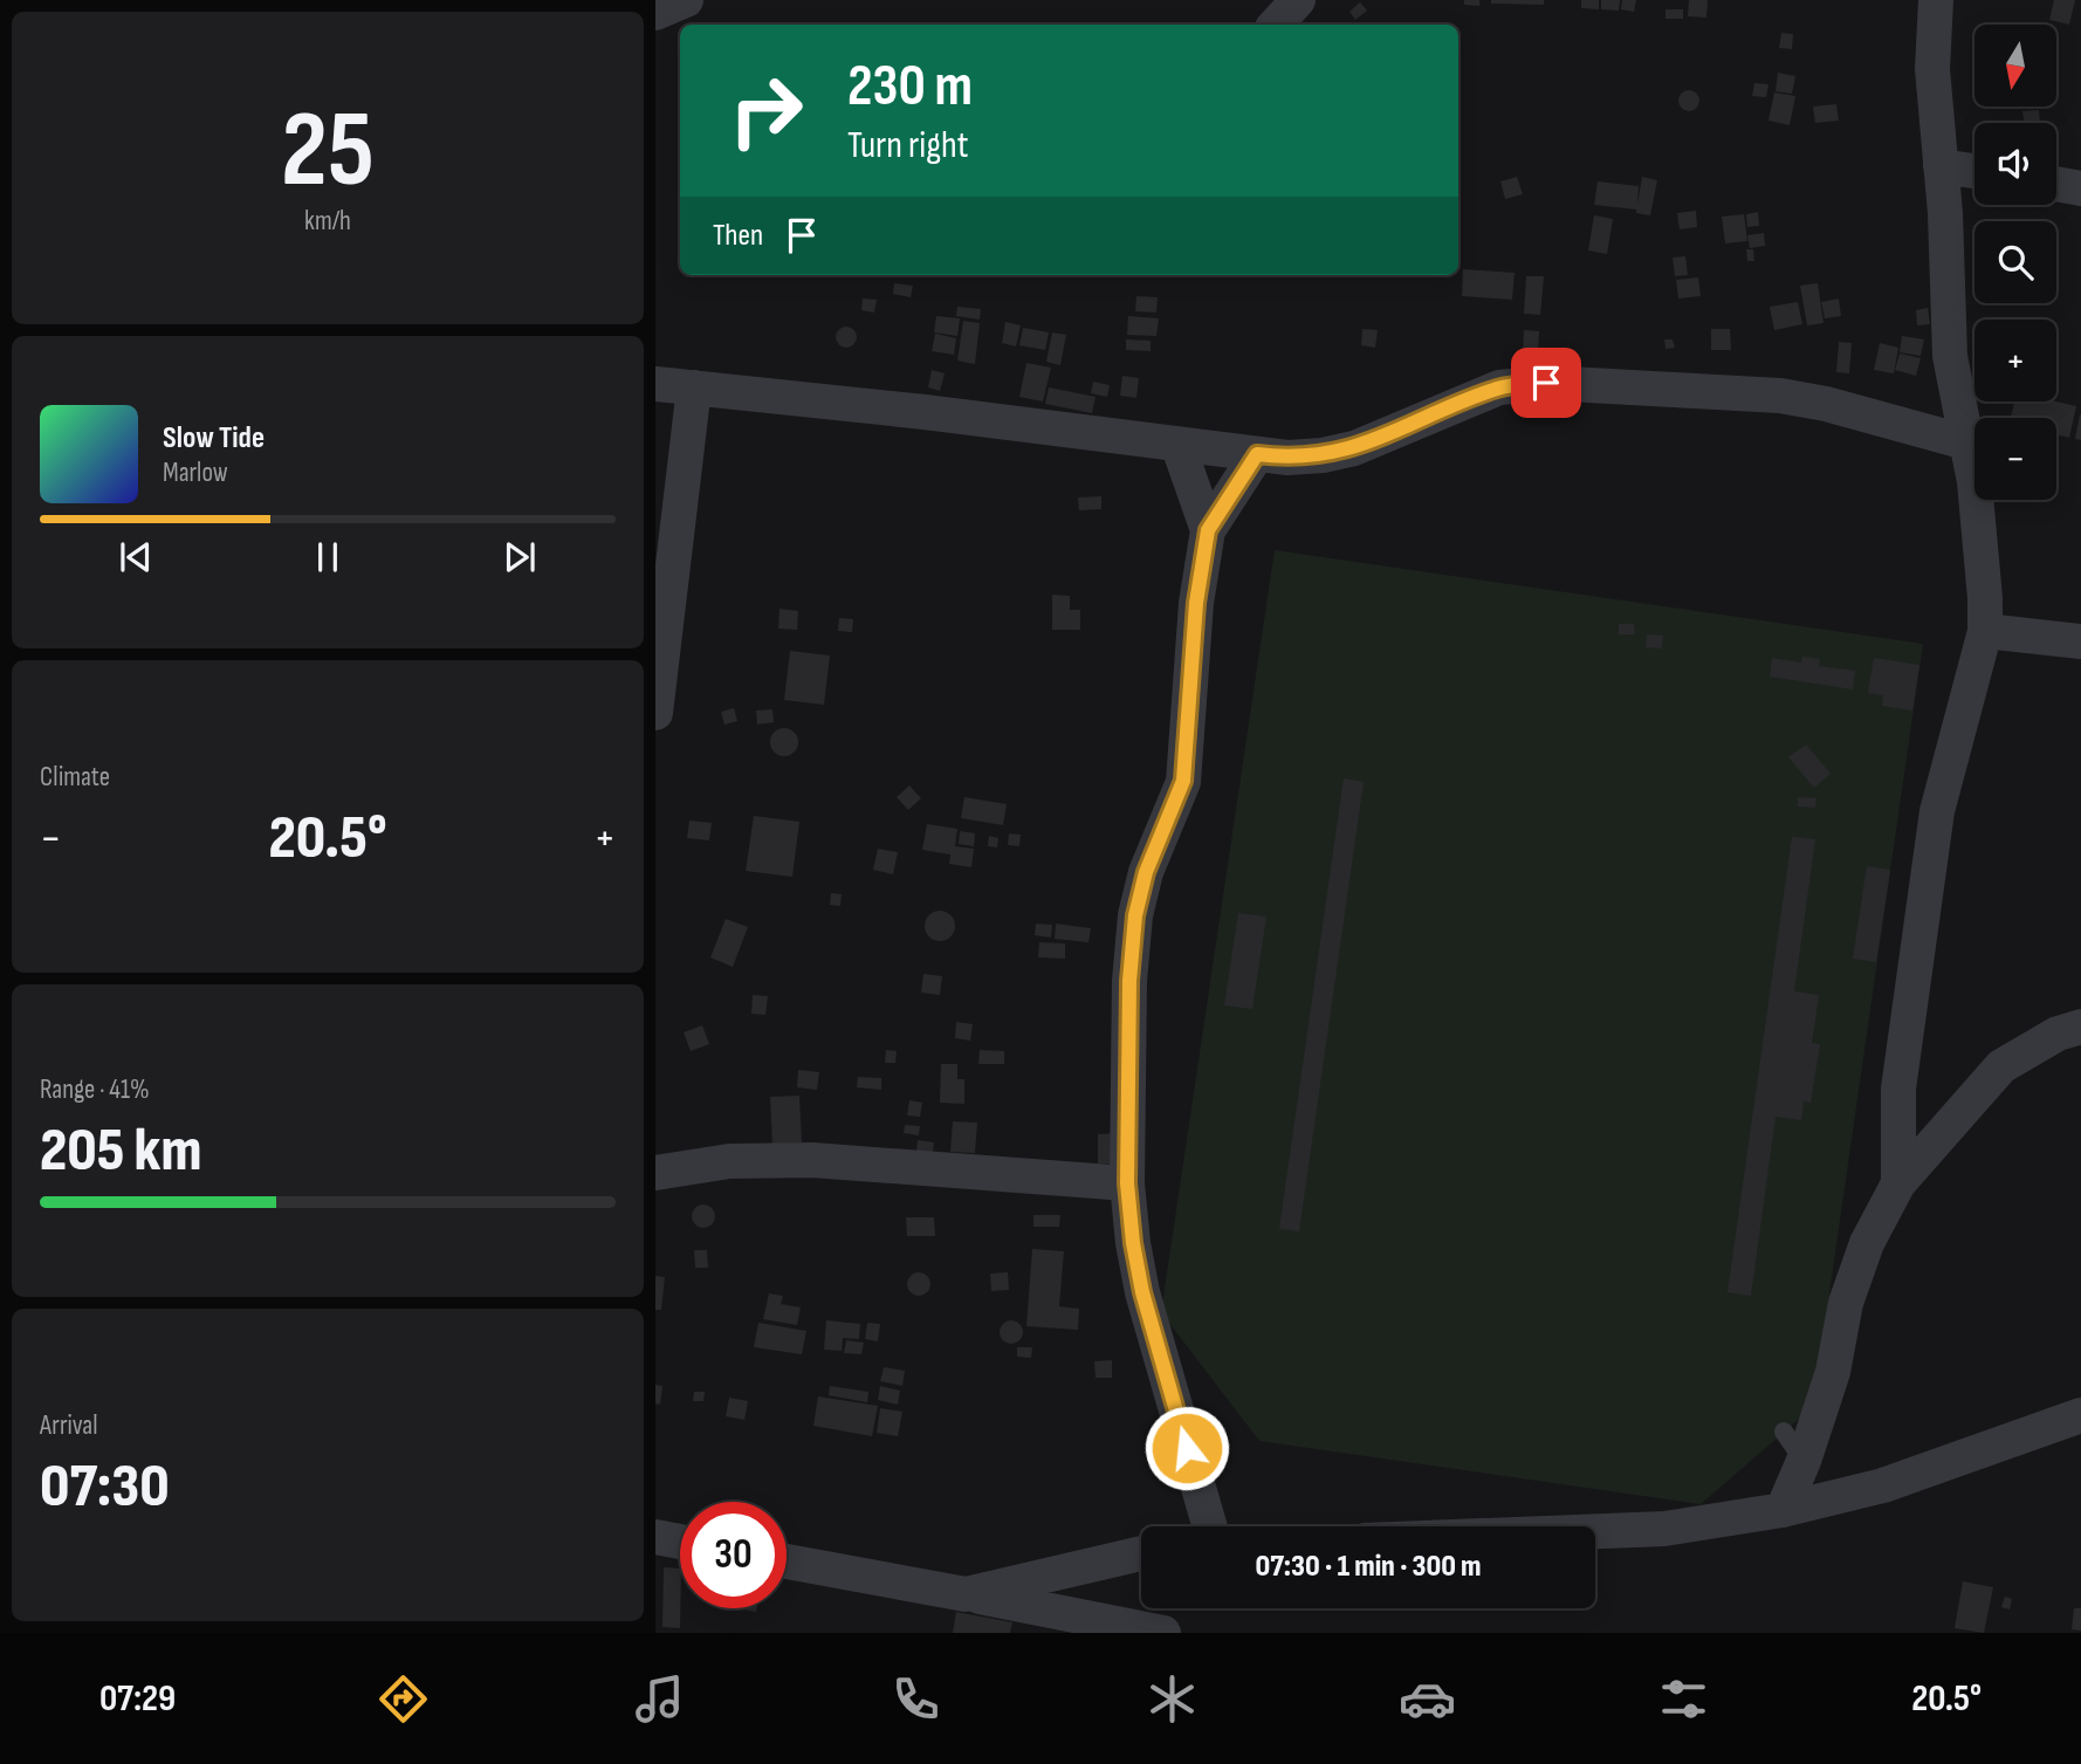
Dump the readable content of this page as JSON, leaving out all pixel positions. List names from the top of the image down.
{
  "north": "bottom",
  "page": {
    "tile": [
      ["25", "km/h"],
      "Climate",
      ["Range · 41%", "205 km"],
      ["Arrival", "07:30"]
    ],
    "map_buttons": ["+", "−"],
    "turn": ["230 m", "Turn right"],
    "then": "Then",
    "song": ["Slow Tide", "Marlow"],
    "heat": ["−", "20.5°", "+"],
    "limit": "30",
    "trip": "07:30 · 1 min · 300 m",
    "tabs": ["07:29", "20.5°"]
  }
}
